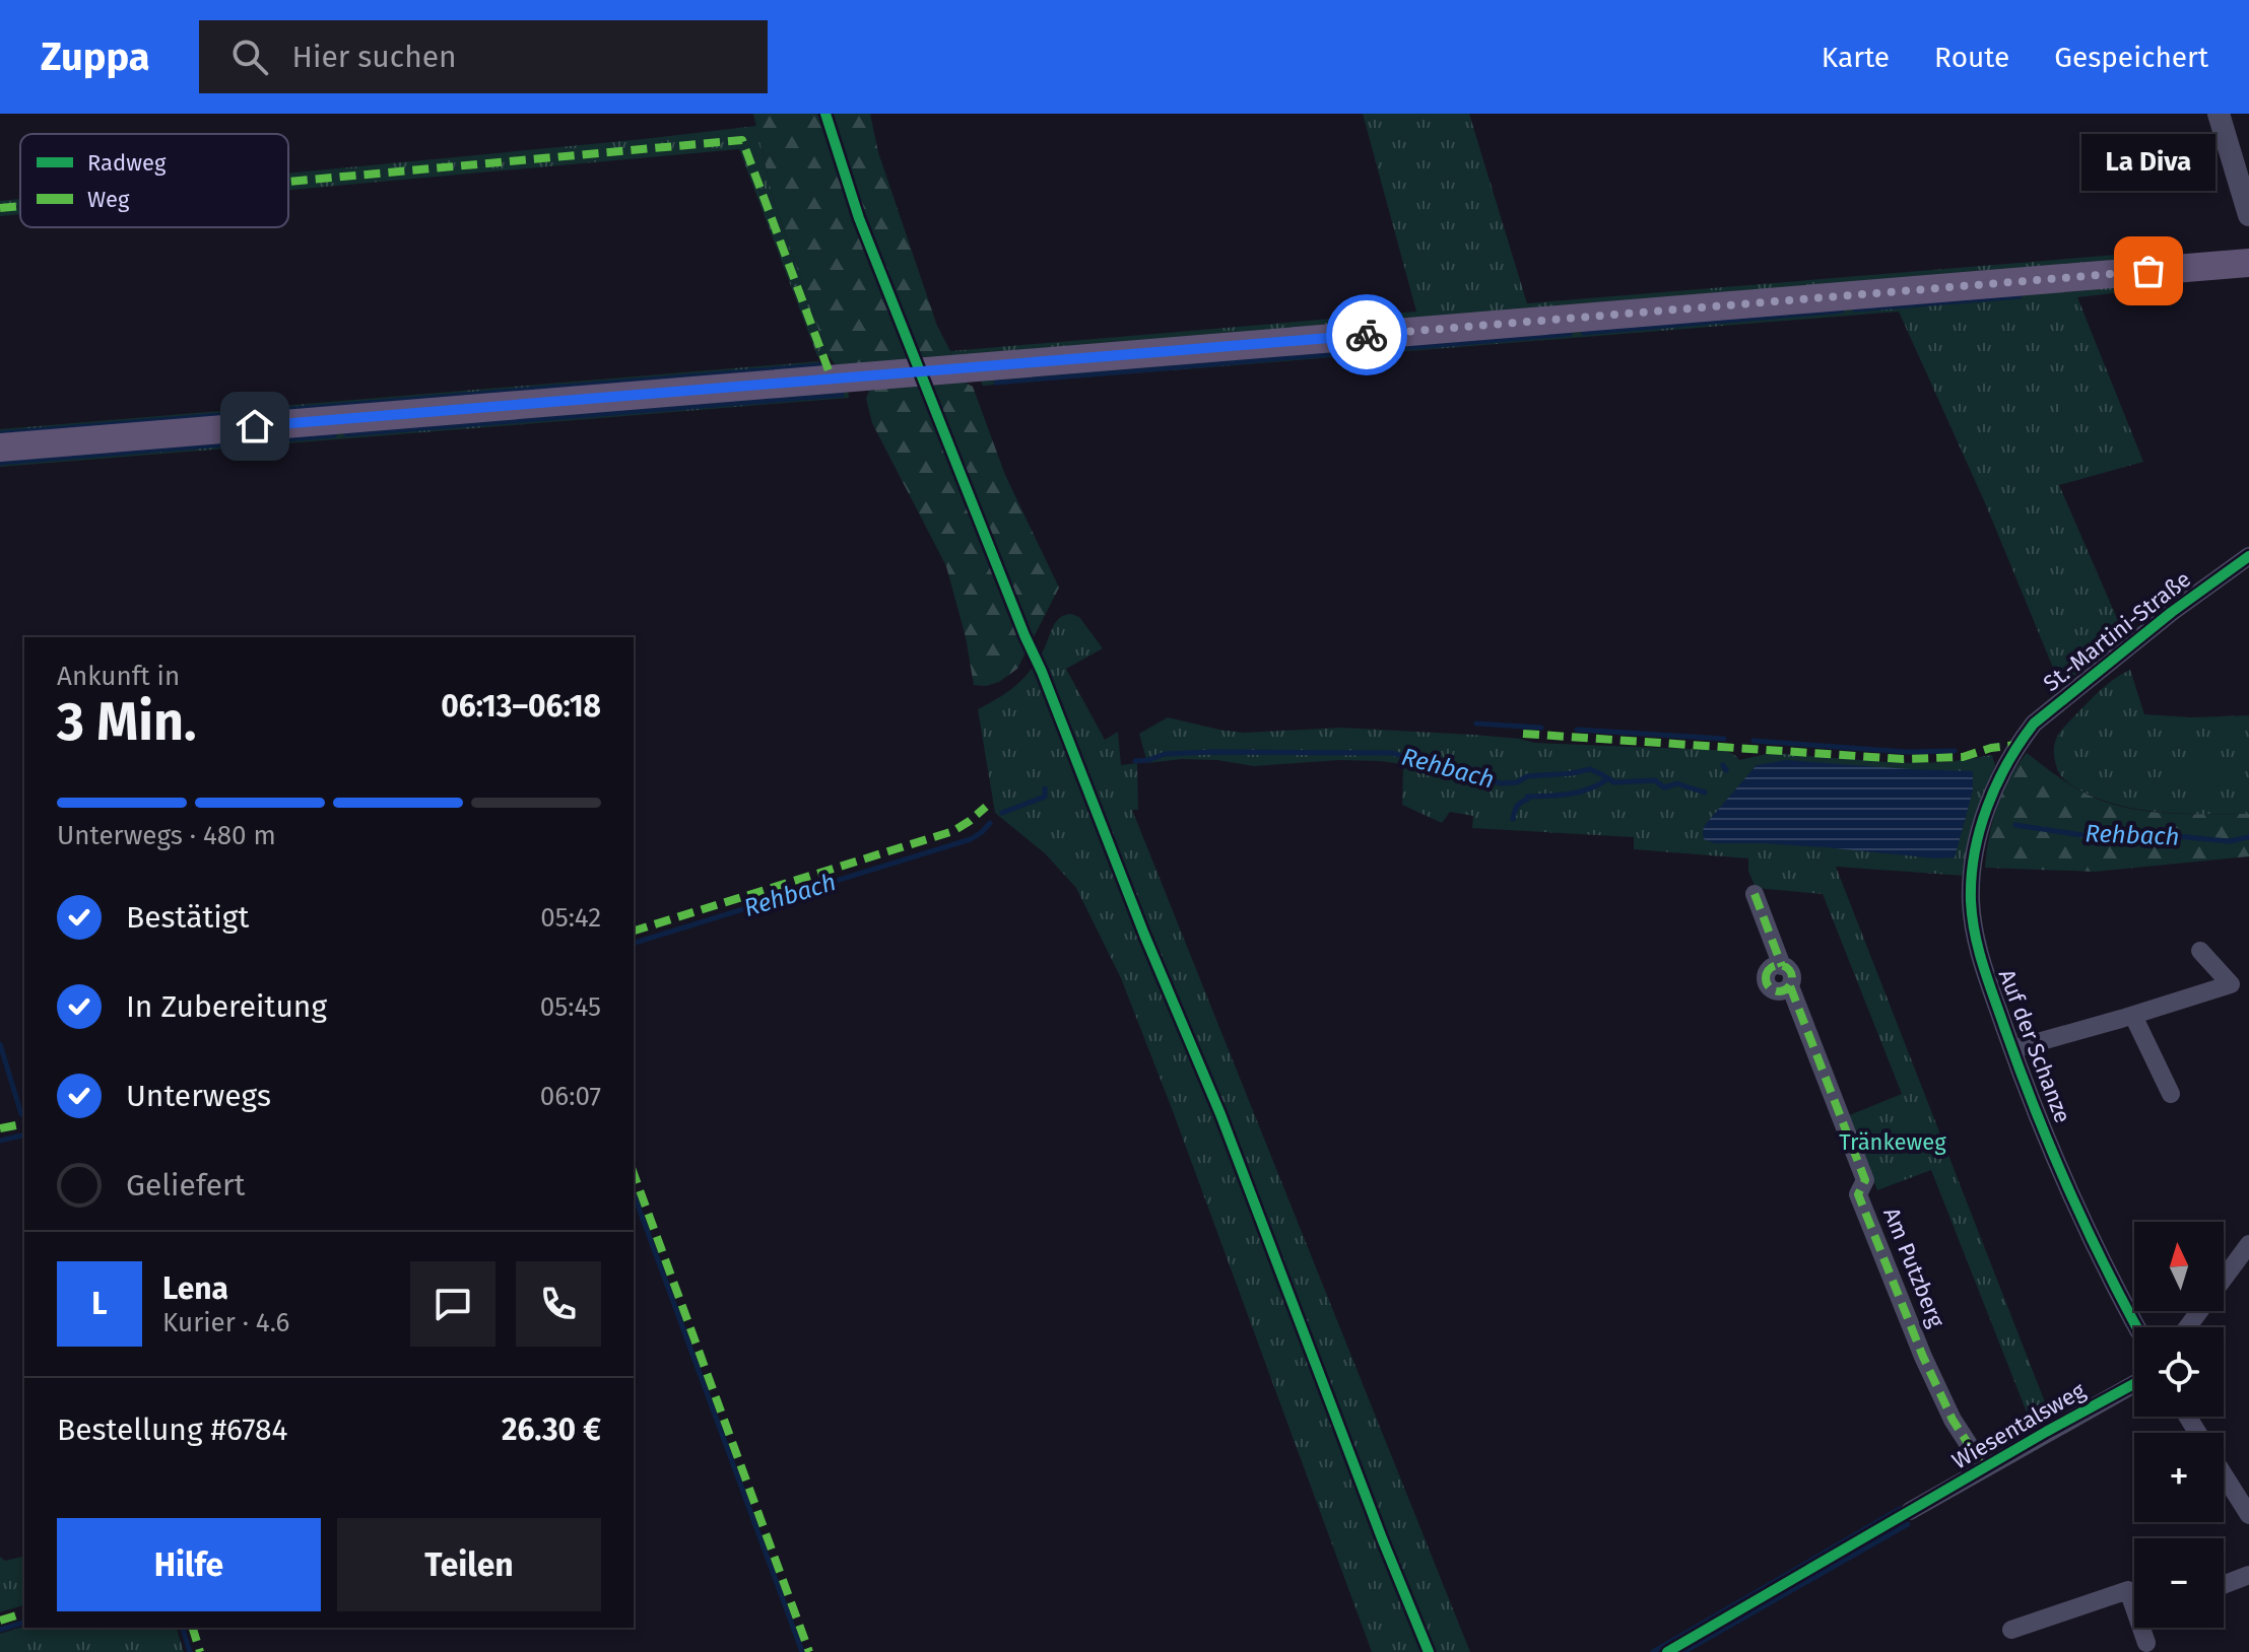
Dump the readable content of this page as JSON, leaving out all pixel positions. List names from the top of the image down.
{
  "streets": {
    "street": [
      "St.-Martini-Straße",
      "Auf der Schanze",
      "Am Putzberg",
      "Wiesentalsweg"
    ]
  },
  "crossings": [
    ["St.-Martini-Straße", "Auf der Schanze"],
    ["Am Putzberg", "Wiesentalsweg"]
  ],
  "water": ["Rehbach"],
  "parks": ["Tränkeweg"],
  "places": ["La Diva"],
  "legend": ["Radweg", "Weg"],
  "north": "top",
  "page": {
    "header": "Zuppa",
    "search": "Hier suchen",
    "nav": ["Karte", "Route", "Gespeichert"],
    "bubble": "La Diva",
    "heading": ["3 Min.", "Ankunft in", "06:13–06:18"],
    "panel": [
      "Lena",
      "Kurier · 4.6",
      "Bestellung #6784",
      "26.30 €"
    ],
    "bar": "Unterwegs · 480 m",
    "list": [
      ["Bestätigt", "05:42"],
      ["In Zubereitung", "05:45"],
      ["Unterwegs", "06:07"],
      "Geliefert"
    ],
    "map_buttons": ["+", "−"],
    "round": "L",
    "buttons": ["Hilfe", "Teilen"]
  }
}
